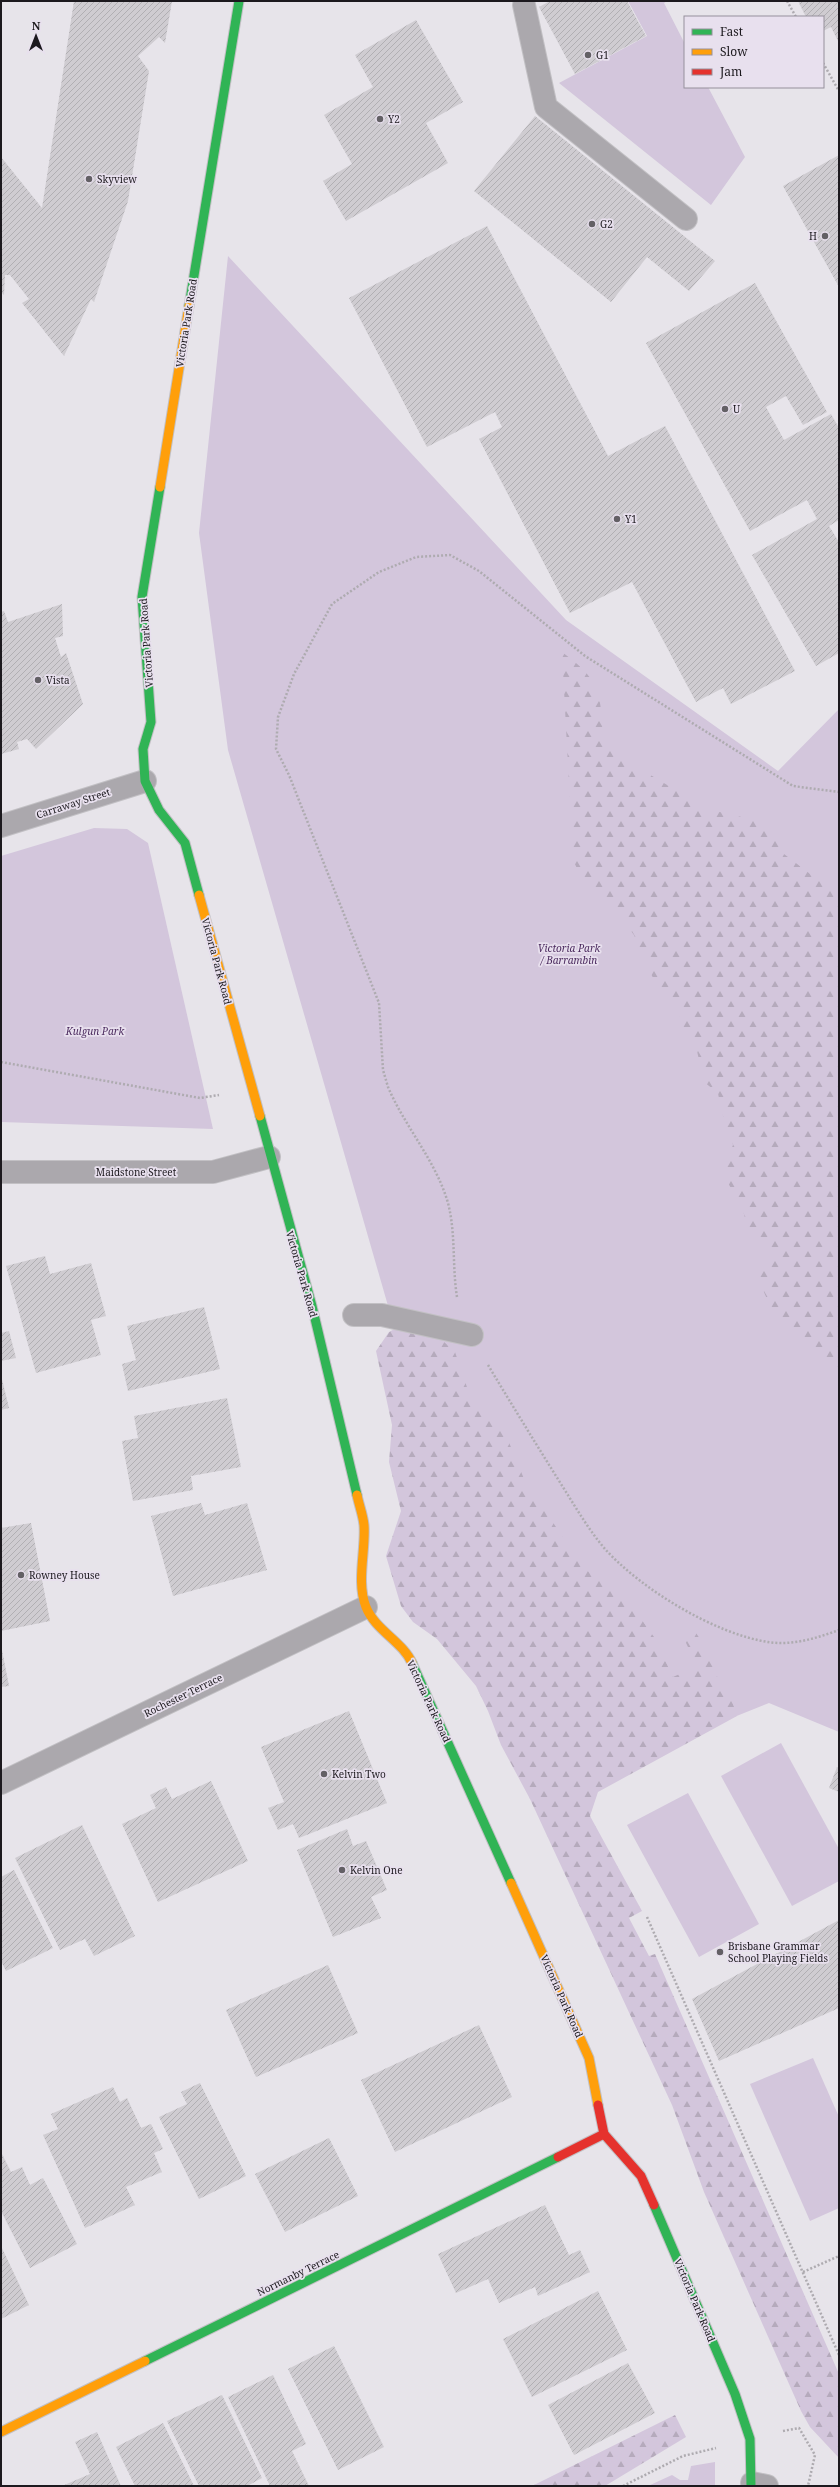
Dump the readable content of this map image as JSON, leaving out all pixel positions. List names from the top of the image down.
{
  "streets": {
    "street": [
      "Victoria Park Road",
      "Carraway Street",
      "Maidstone Street",
      "Rochester Terrace",
      "Normanby Terrace"
    ]
  },
  "crossings": [
    ["Victoria Park Road", "Carraway Street"],
    ["Victoria Park Road", "Maidstone Street"],
    ["Victoria Park Road", "Rochester Terrace"],
    ["Victoria Park Road", "Normanby Terrace"]
  ],
  "parks": ["Victoria Park / Barrambin", "Kulgun Park"],
  "places": [
    "G1",
    "Y2",
    "Skyview",
    "G2",
    "H",
    "U",
    "Y1",
    "Vista",
    "Rowney House",
    "Kelvin Two",
    "Kelvin One",
    "Brisbane Grammar School Playing Fields"
  ],
  "legend": ["Fast", "Slow", "Jam"],
  "north": "top"
}
